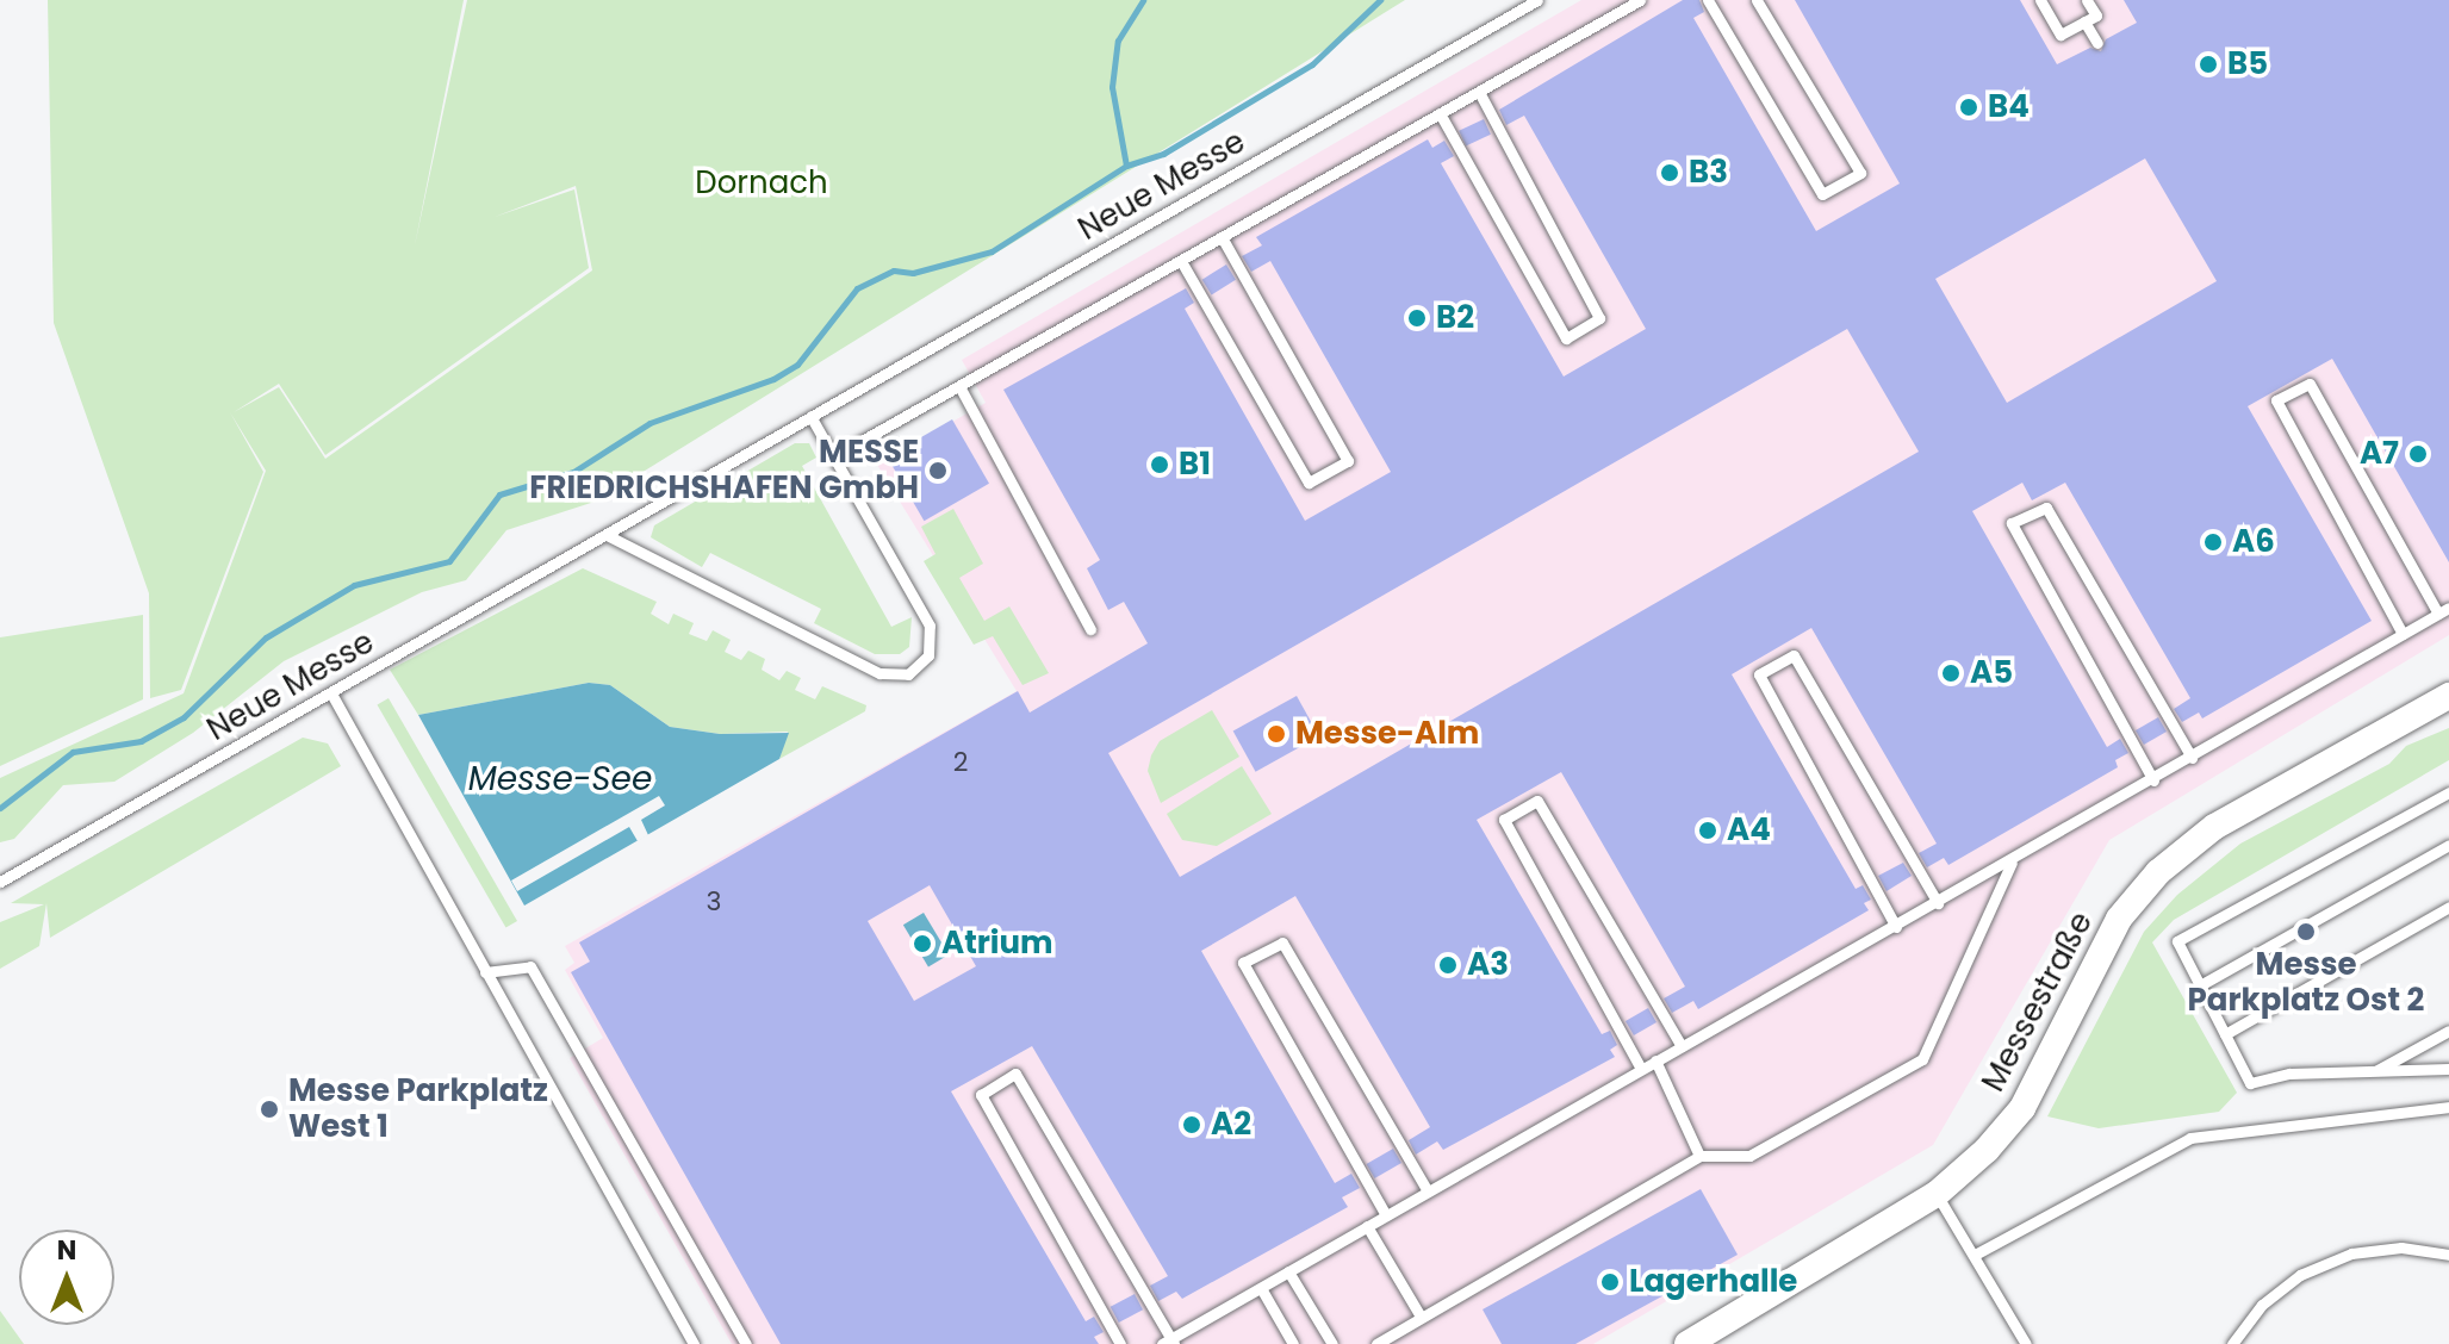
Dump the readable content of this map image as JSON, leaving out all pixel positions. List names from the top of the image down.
{
  "streets": {
    "street": ["Messestraße"],
    "lane": ["Neue Messe"]
  },
  "water": ["Messe-See"],
  "parks": ["Dornach"],
  "places": [
    "B5",
    "B4",
    "B3",
    "B2",
    "A7",
    "B1",
    "MESSE FRIEDRICHSHAFEN GmbH",
    "A6",
    "A5",
    "Messe-Alm",
    "A4",
    "Messe Parkplatz Ost 2",
    "Atrium",
    "A3",
    "Messe Parkplatz West 1",
    "A2",
    "Lagerhalle"
  ],
  "house_numbers": ["2", "3"],
  "north": "top"
}
